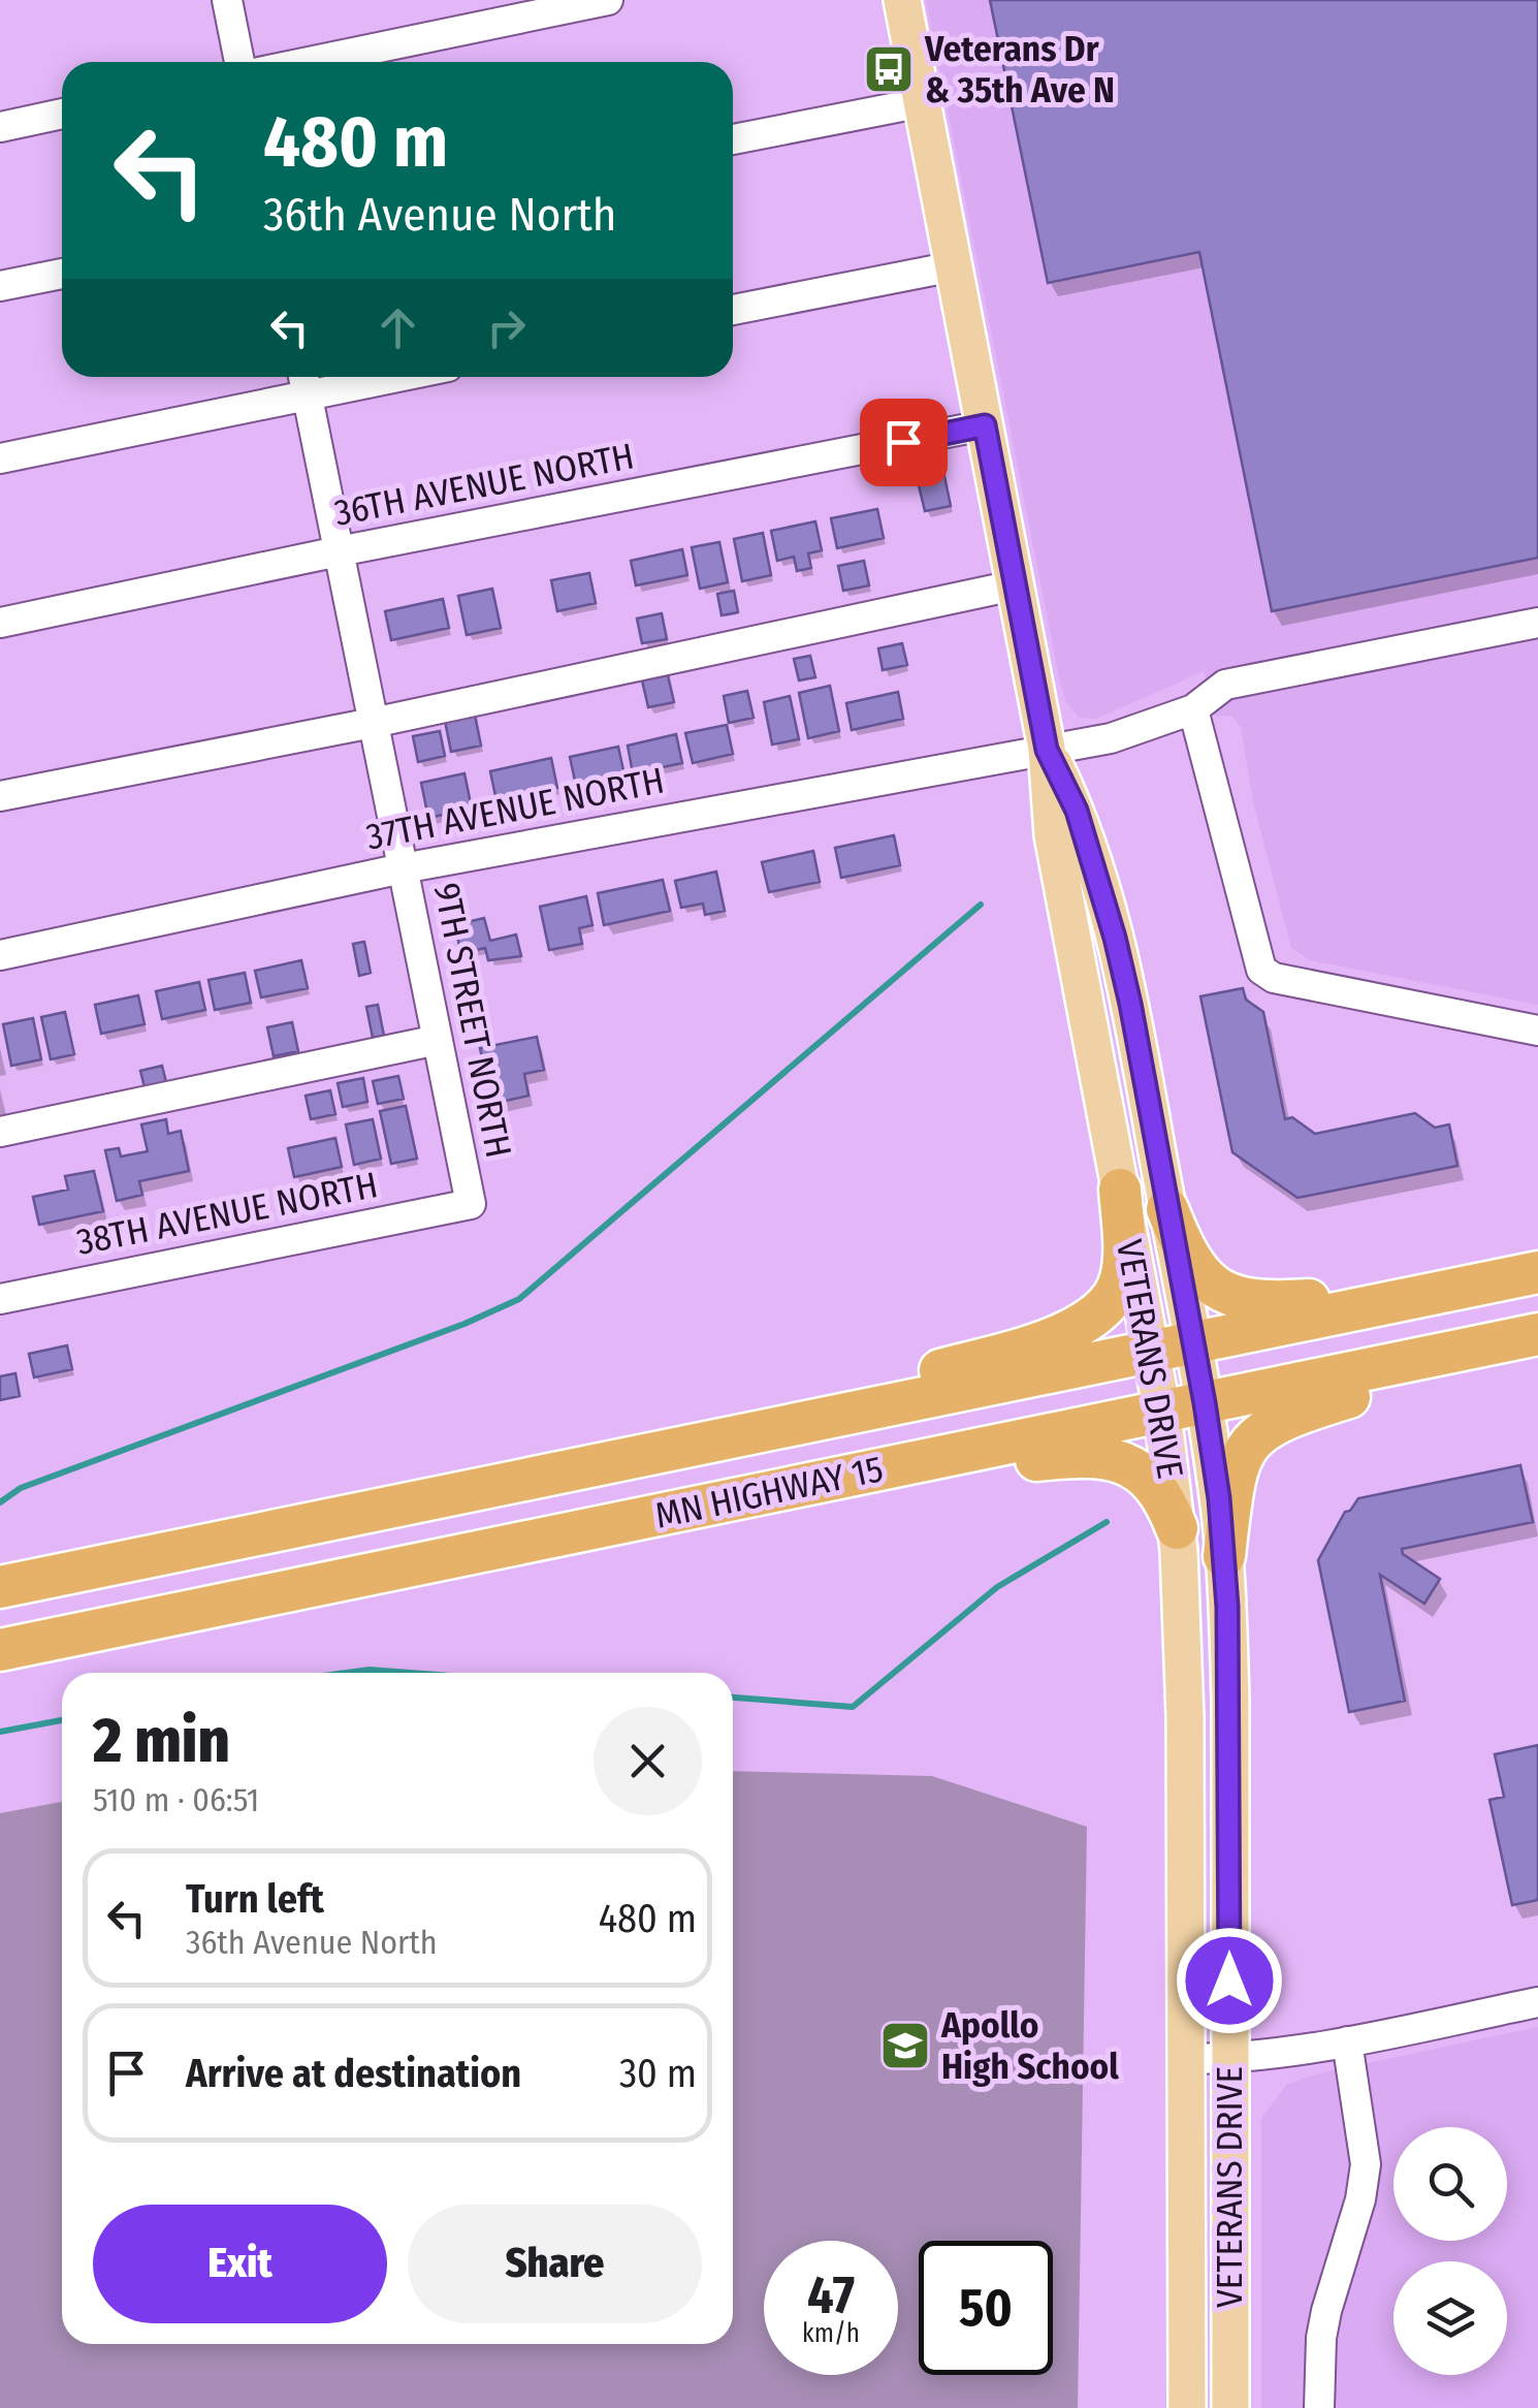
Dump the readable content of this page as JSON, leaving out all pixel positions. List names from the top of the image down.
{
  "streets": {
    "highway": ["MN HIGHWAY 15"],
    "main road": ["VETERANS DRIVE"],
    "street": [
      "36TH AVENUE NORTH",
      "37TH AVENUE NORTH",
      "9TH STREET NORTH",
      "38TH AVENUE NORTH"
    ]
  },
  "crossings": [
    ["36TH AVENUE NORTH", "9TH STREET NORTH"],
    ["36TH AVENUE NORTH", "VETERANS DRIVE"],
    ["37TH AVENUE NORTH", "9TH STREET NORTH"],
    ["37TH AVENUE NORTH", "VETERANS DRIVE"],
    ["9TH STREET NORTH", "38TH AVENUE NORTH"],
    ["VETERANS DRIVE", "MN HIGHWAY 15"]
  ],
  "places": {
    "bus stop": ["Veterans Dr & 35th Ave N"],
    "school or university": ["Apollo High School"]
  },
  "page": {
    "turn": ["480 m", "36th Avenue North"],
    "heading": ["2 min", "510 m · 06:51"],
    "list": [
      {
        "name": "Turn left",
        "note": "36th Avenue North",
        "value": "480 m"
      },
      {
        "name": "Arrive at destination",
        "value": "30 m"
      }
    ],
    "buttons": ["Exit", "Share"],
    "speed": "47 km/h",
    "limit": "50"
  }
}
